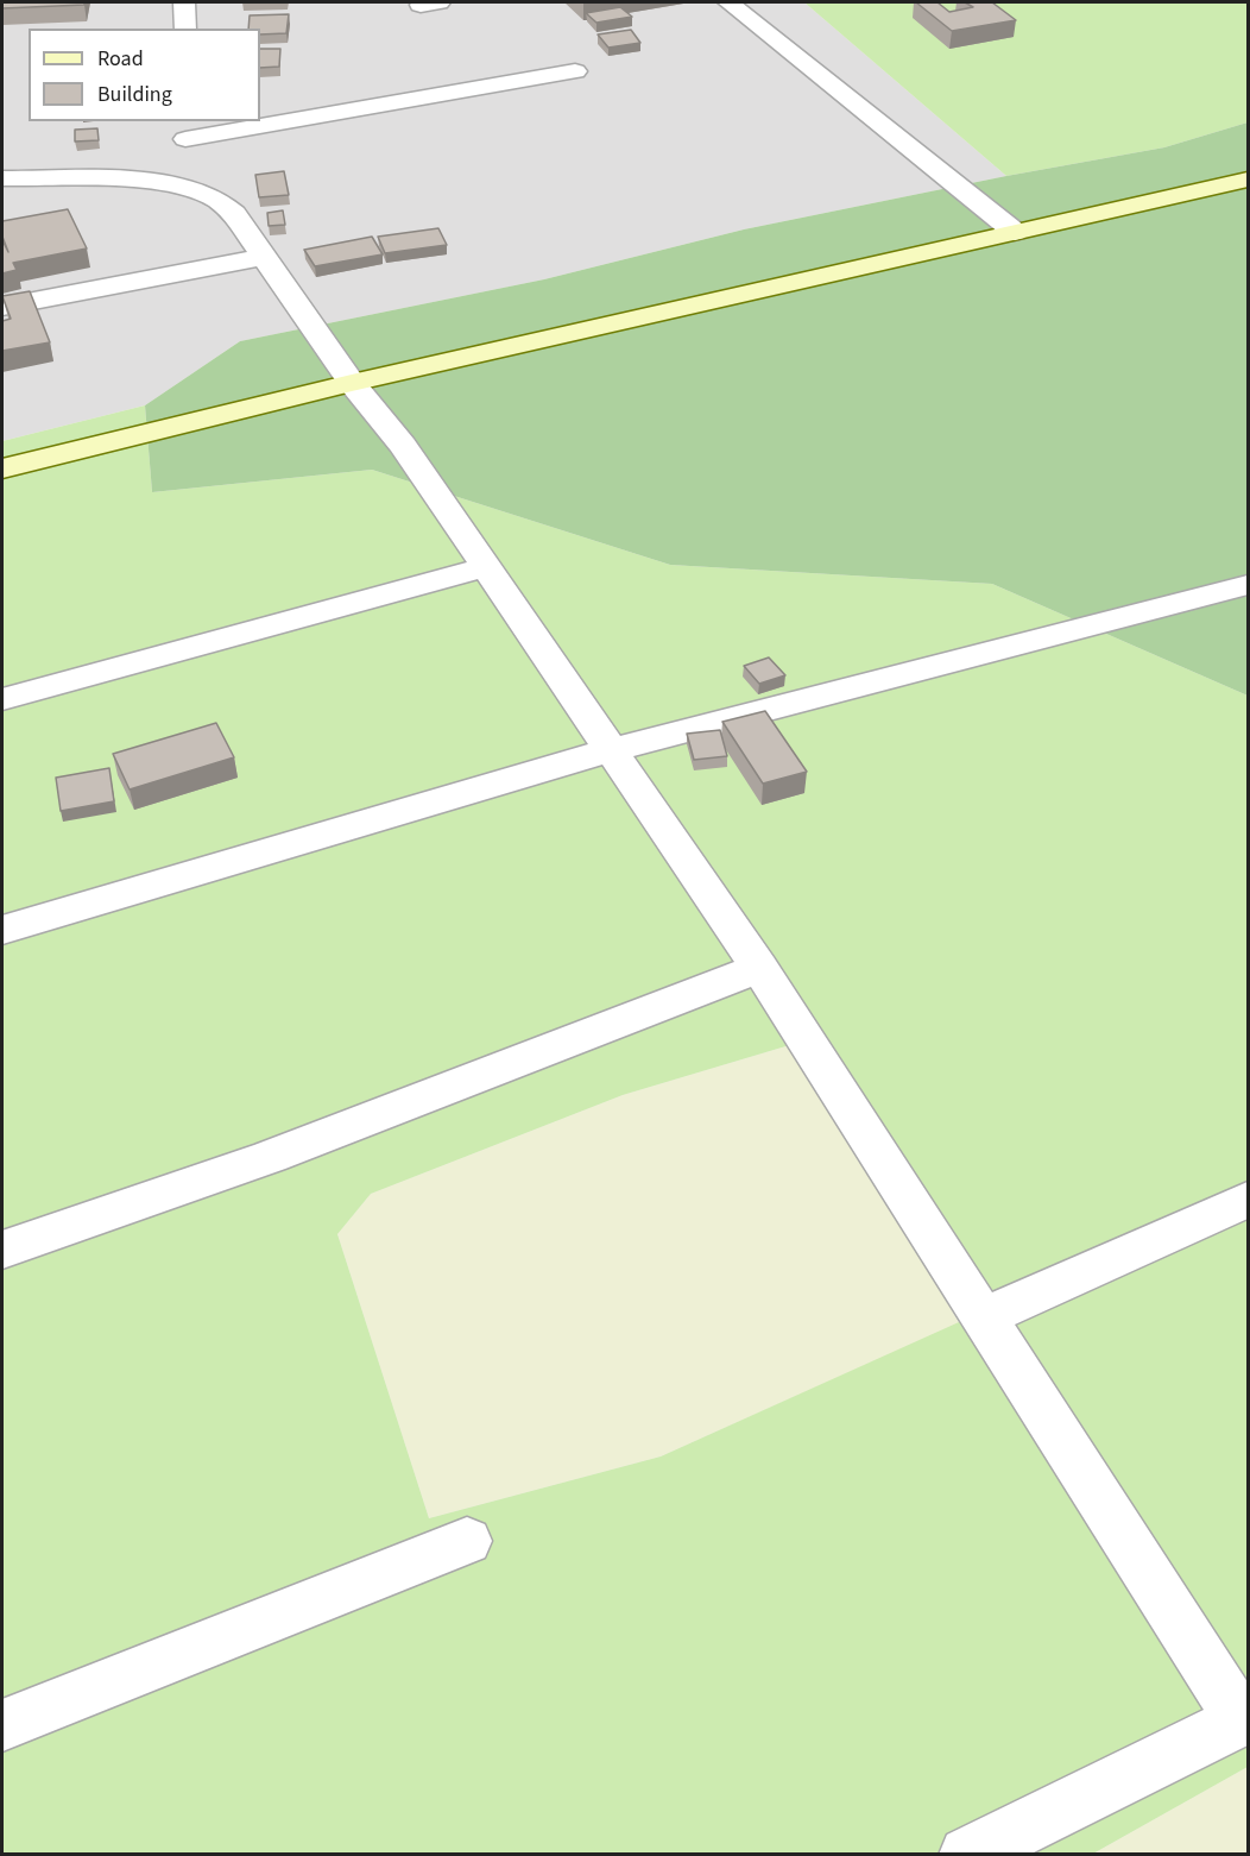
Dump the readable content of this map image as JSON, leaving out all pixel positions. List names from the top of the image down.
{
  "legend": ["Road", "Building"]
}
